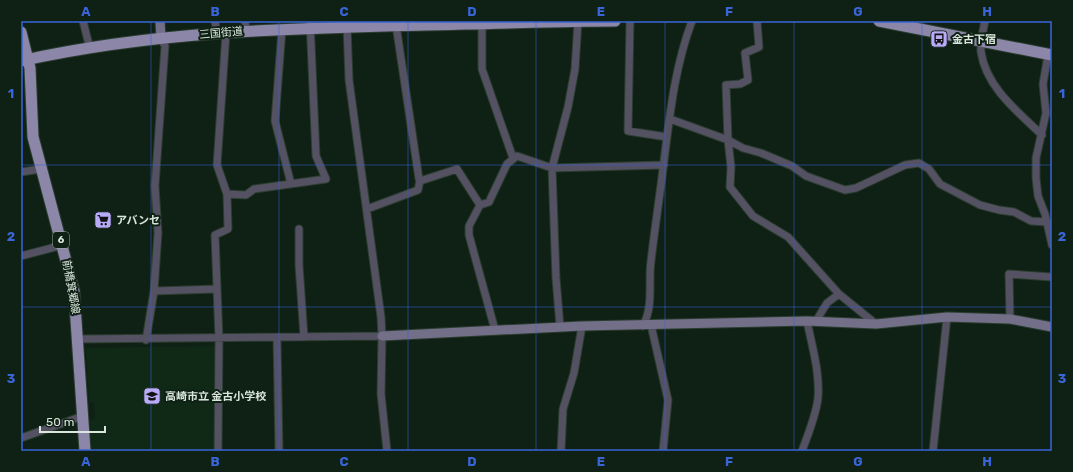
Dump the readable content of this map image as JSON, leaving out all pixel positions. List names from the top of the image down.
{
  "streets": {
    "main road": ["三国街道", "6", "前橋箕郷線"]
  },
  "crossings": [
    ["三国街道", "前橋箕郷線"]
  ],
  "places": {
    "bus stop": ["金古下宿"],
    "supermarket": ["アバンセ"],
    "school or university": ["高崎市立 金古小学校"]
  },
  "scale_bar": "50 m",
  "grid": {
    "columns": [
      "A",
      "B",
      "C",
      "D",
      "E",
      "F",
      "G",
      "H"
    ],
    "rows": ["1", "2", "3"]
  }
}
